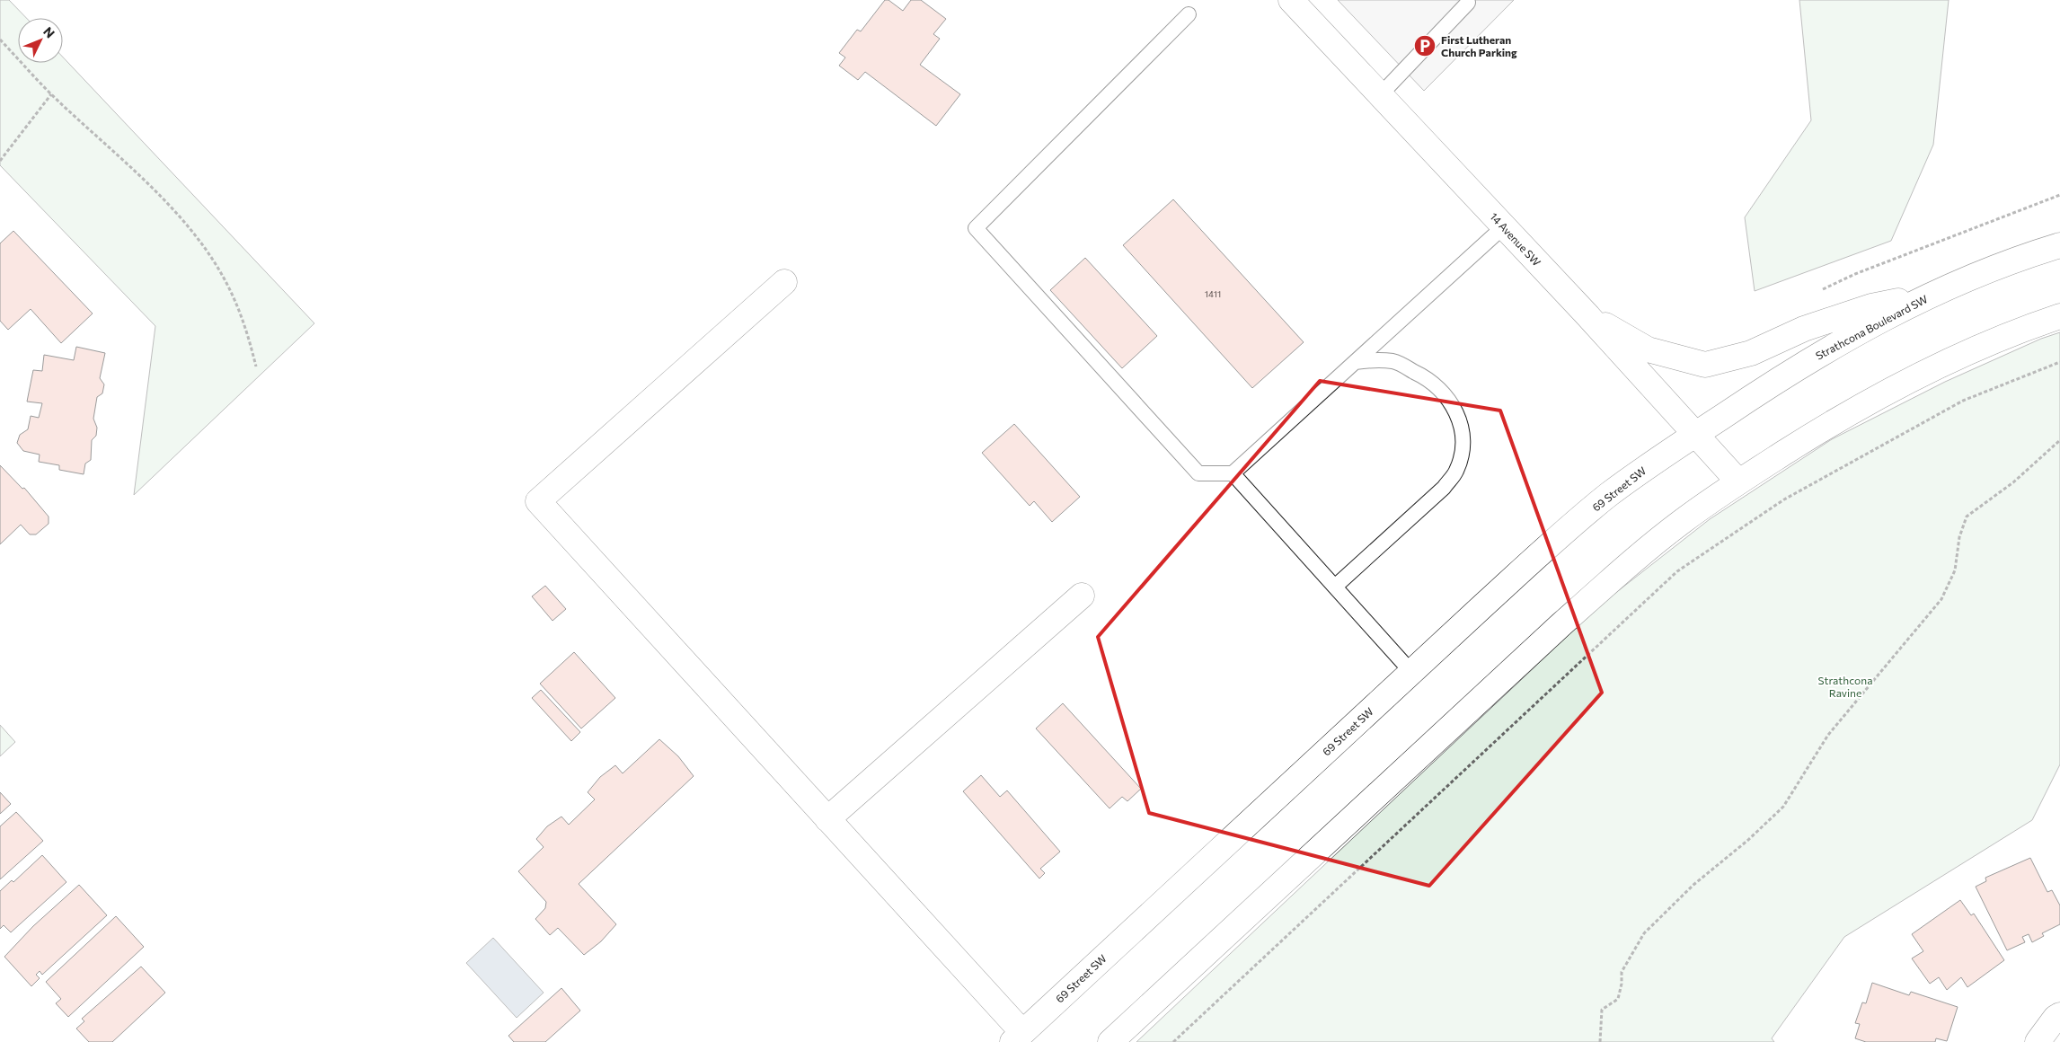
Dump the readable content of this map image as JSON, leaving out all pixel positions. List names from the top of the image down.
{
  "streets": {
    "main road": ["14 Avenue SW", "Strathcona Boulevard SW", "69 Street SW"]
  },
  "crossings": [
    ["14 Avenue SW", "Strathcona Boulevard SW"],
    ["14 Avenue SW", "69 Street SW"],
    ["Strathcona Boulevard SW", "69 Street SW"]
  ],
  "parks": ["Strathcona Ravine"],
  "places": {
    "parking": ["First Lutheran Church Parking"]
  },
  "house_numbers": ["1411"],
  "north": "top right"
}
